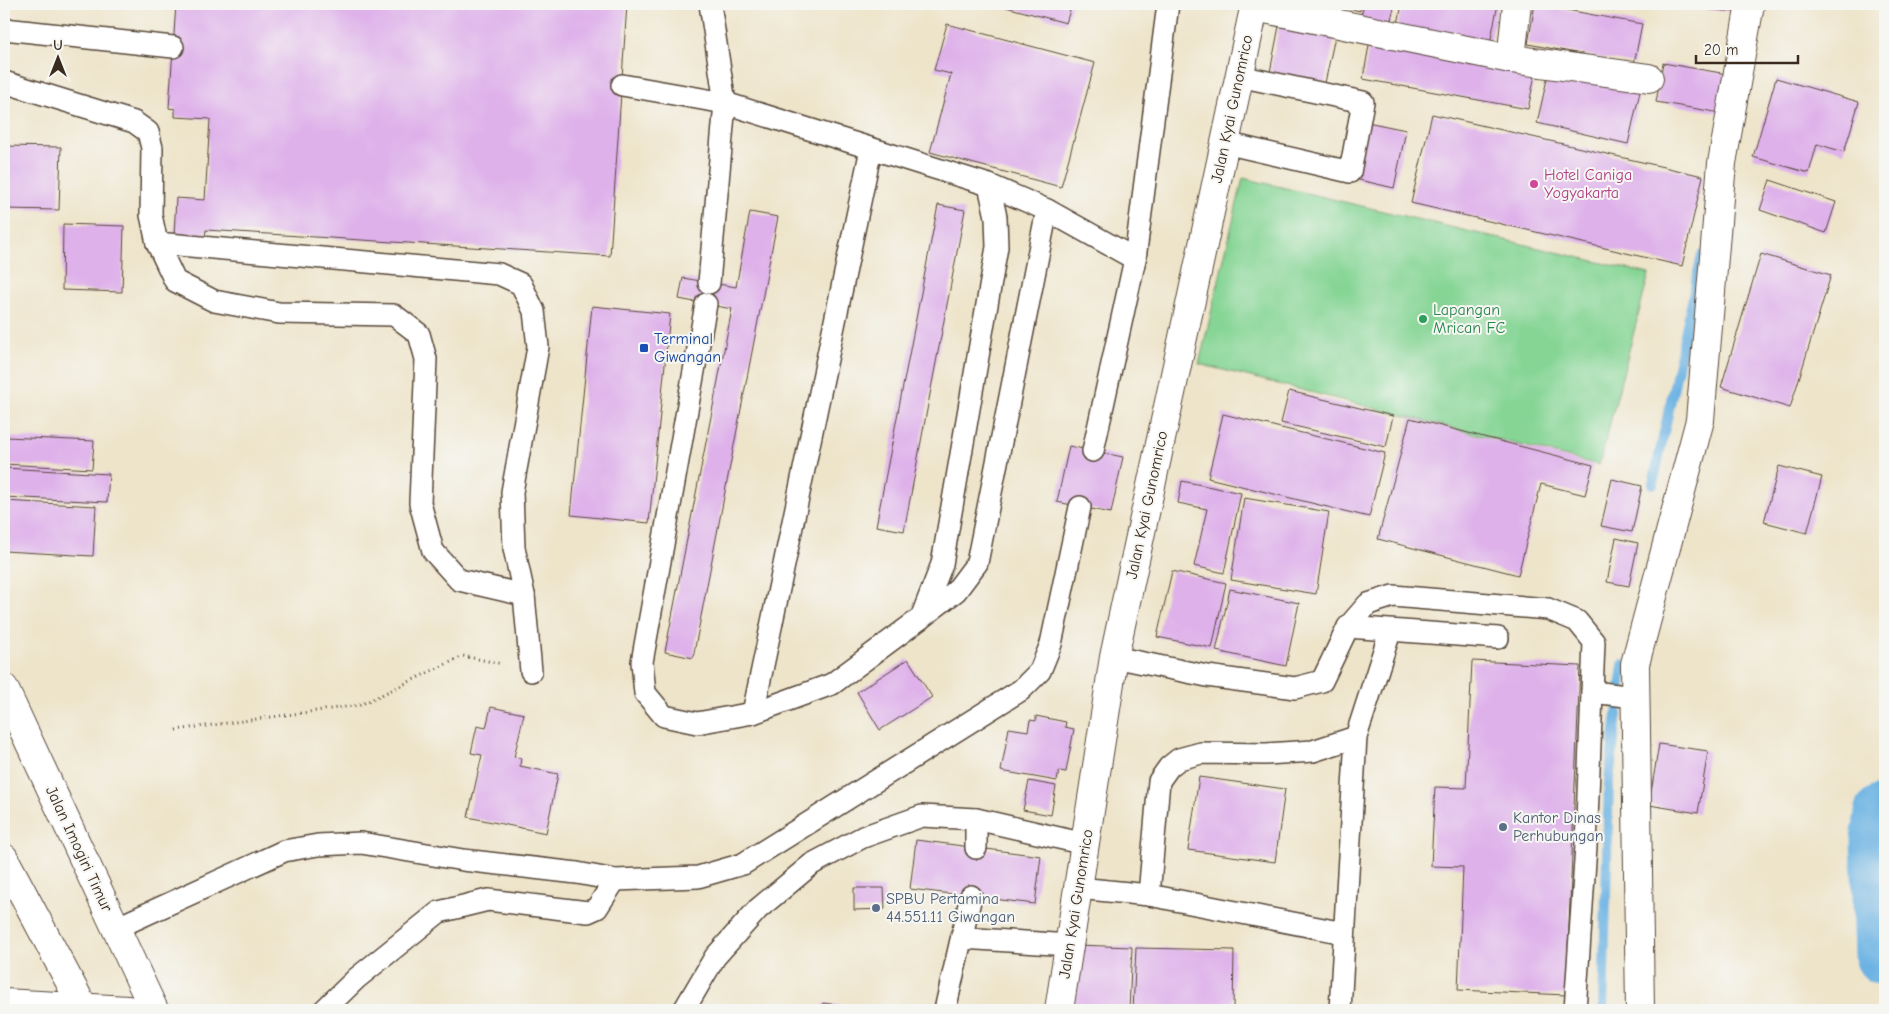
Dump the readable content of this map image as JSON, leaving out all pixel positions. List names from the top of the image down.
{
  "streets": {
    "main road": ["Jalan Kyai Gunomrico", "Jalan Imogiri Timur"]
  },
  "places": {
    "other": [
      "Hotel Caniga Yogyakarta",
      "Lapangan Mrican FC",
      "Kantor Dinas Perhubungan",
      "SPBU Pertamina 44.551.11 Giwangan"
    ],
    "transit": ["Terminal Giwangan"]
  },
  "scale_bar": "20 m",
  "north": "top"
}
